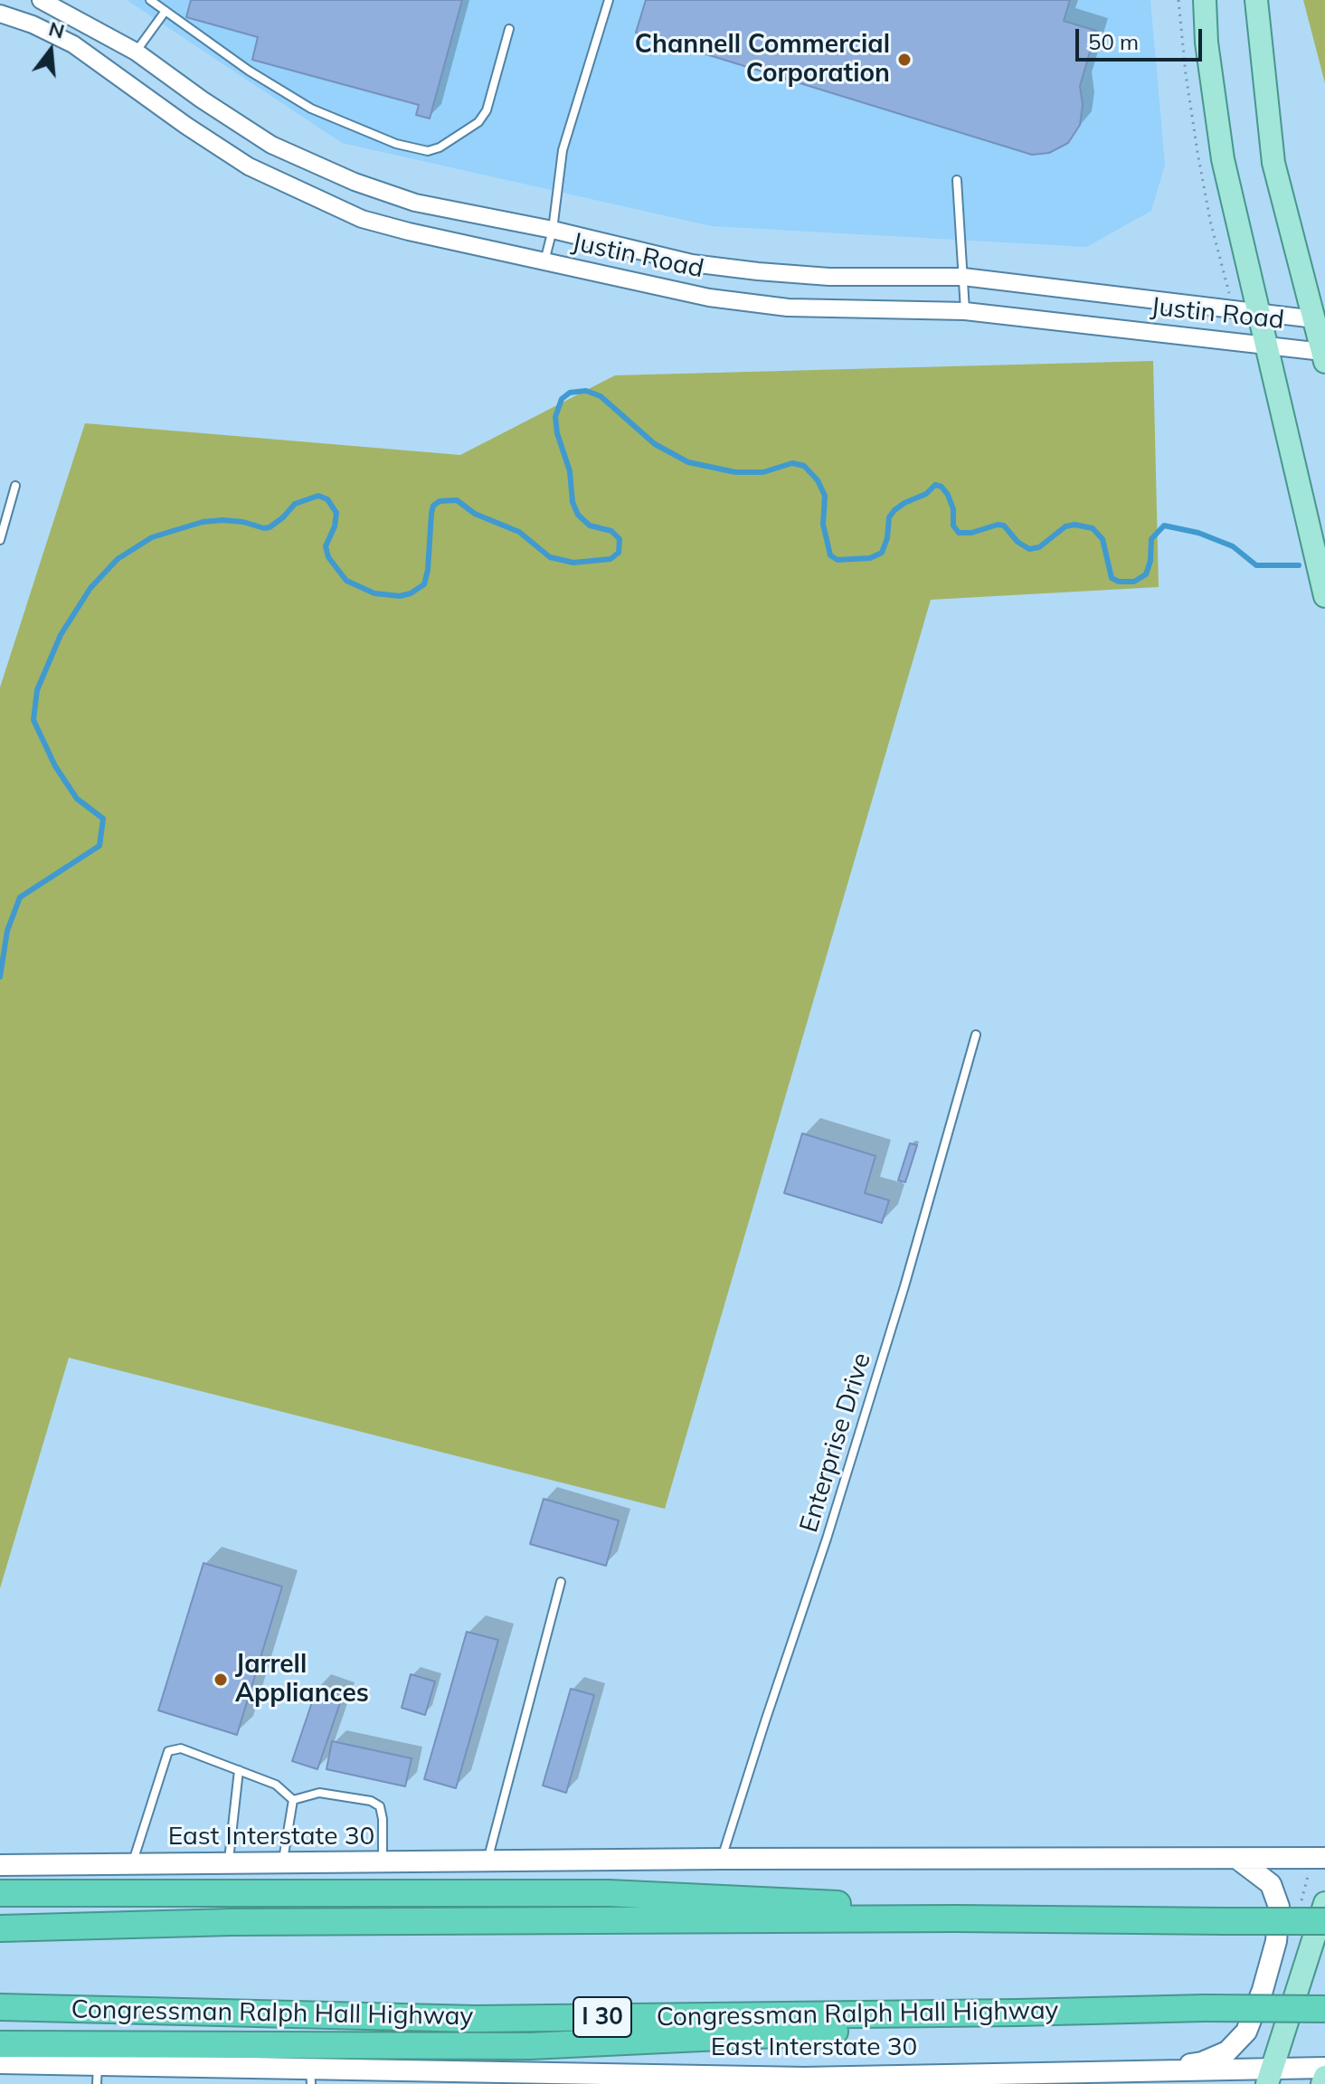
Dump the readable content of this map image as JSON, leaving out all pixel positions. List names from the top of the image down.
{
  "streets": {
    "highway": ["Congressman Ralph Hall Highway", "I 30"],
    "main road": ["East Interstate 30"],
    "street": ["Justin Road"],
    "lane": ["Enterprise Drive"]
  },
  "crossings": [
    ["Enterprise Drive", "East Interstate 30"]
  ],
  "places": ["Channell Commercial Corporation", "Jarrell Appliances"],
  "scale_bar": "50 m",
  "north": "top"
}
